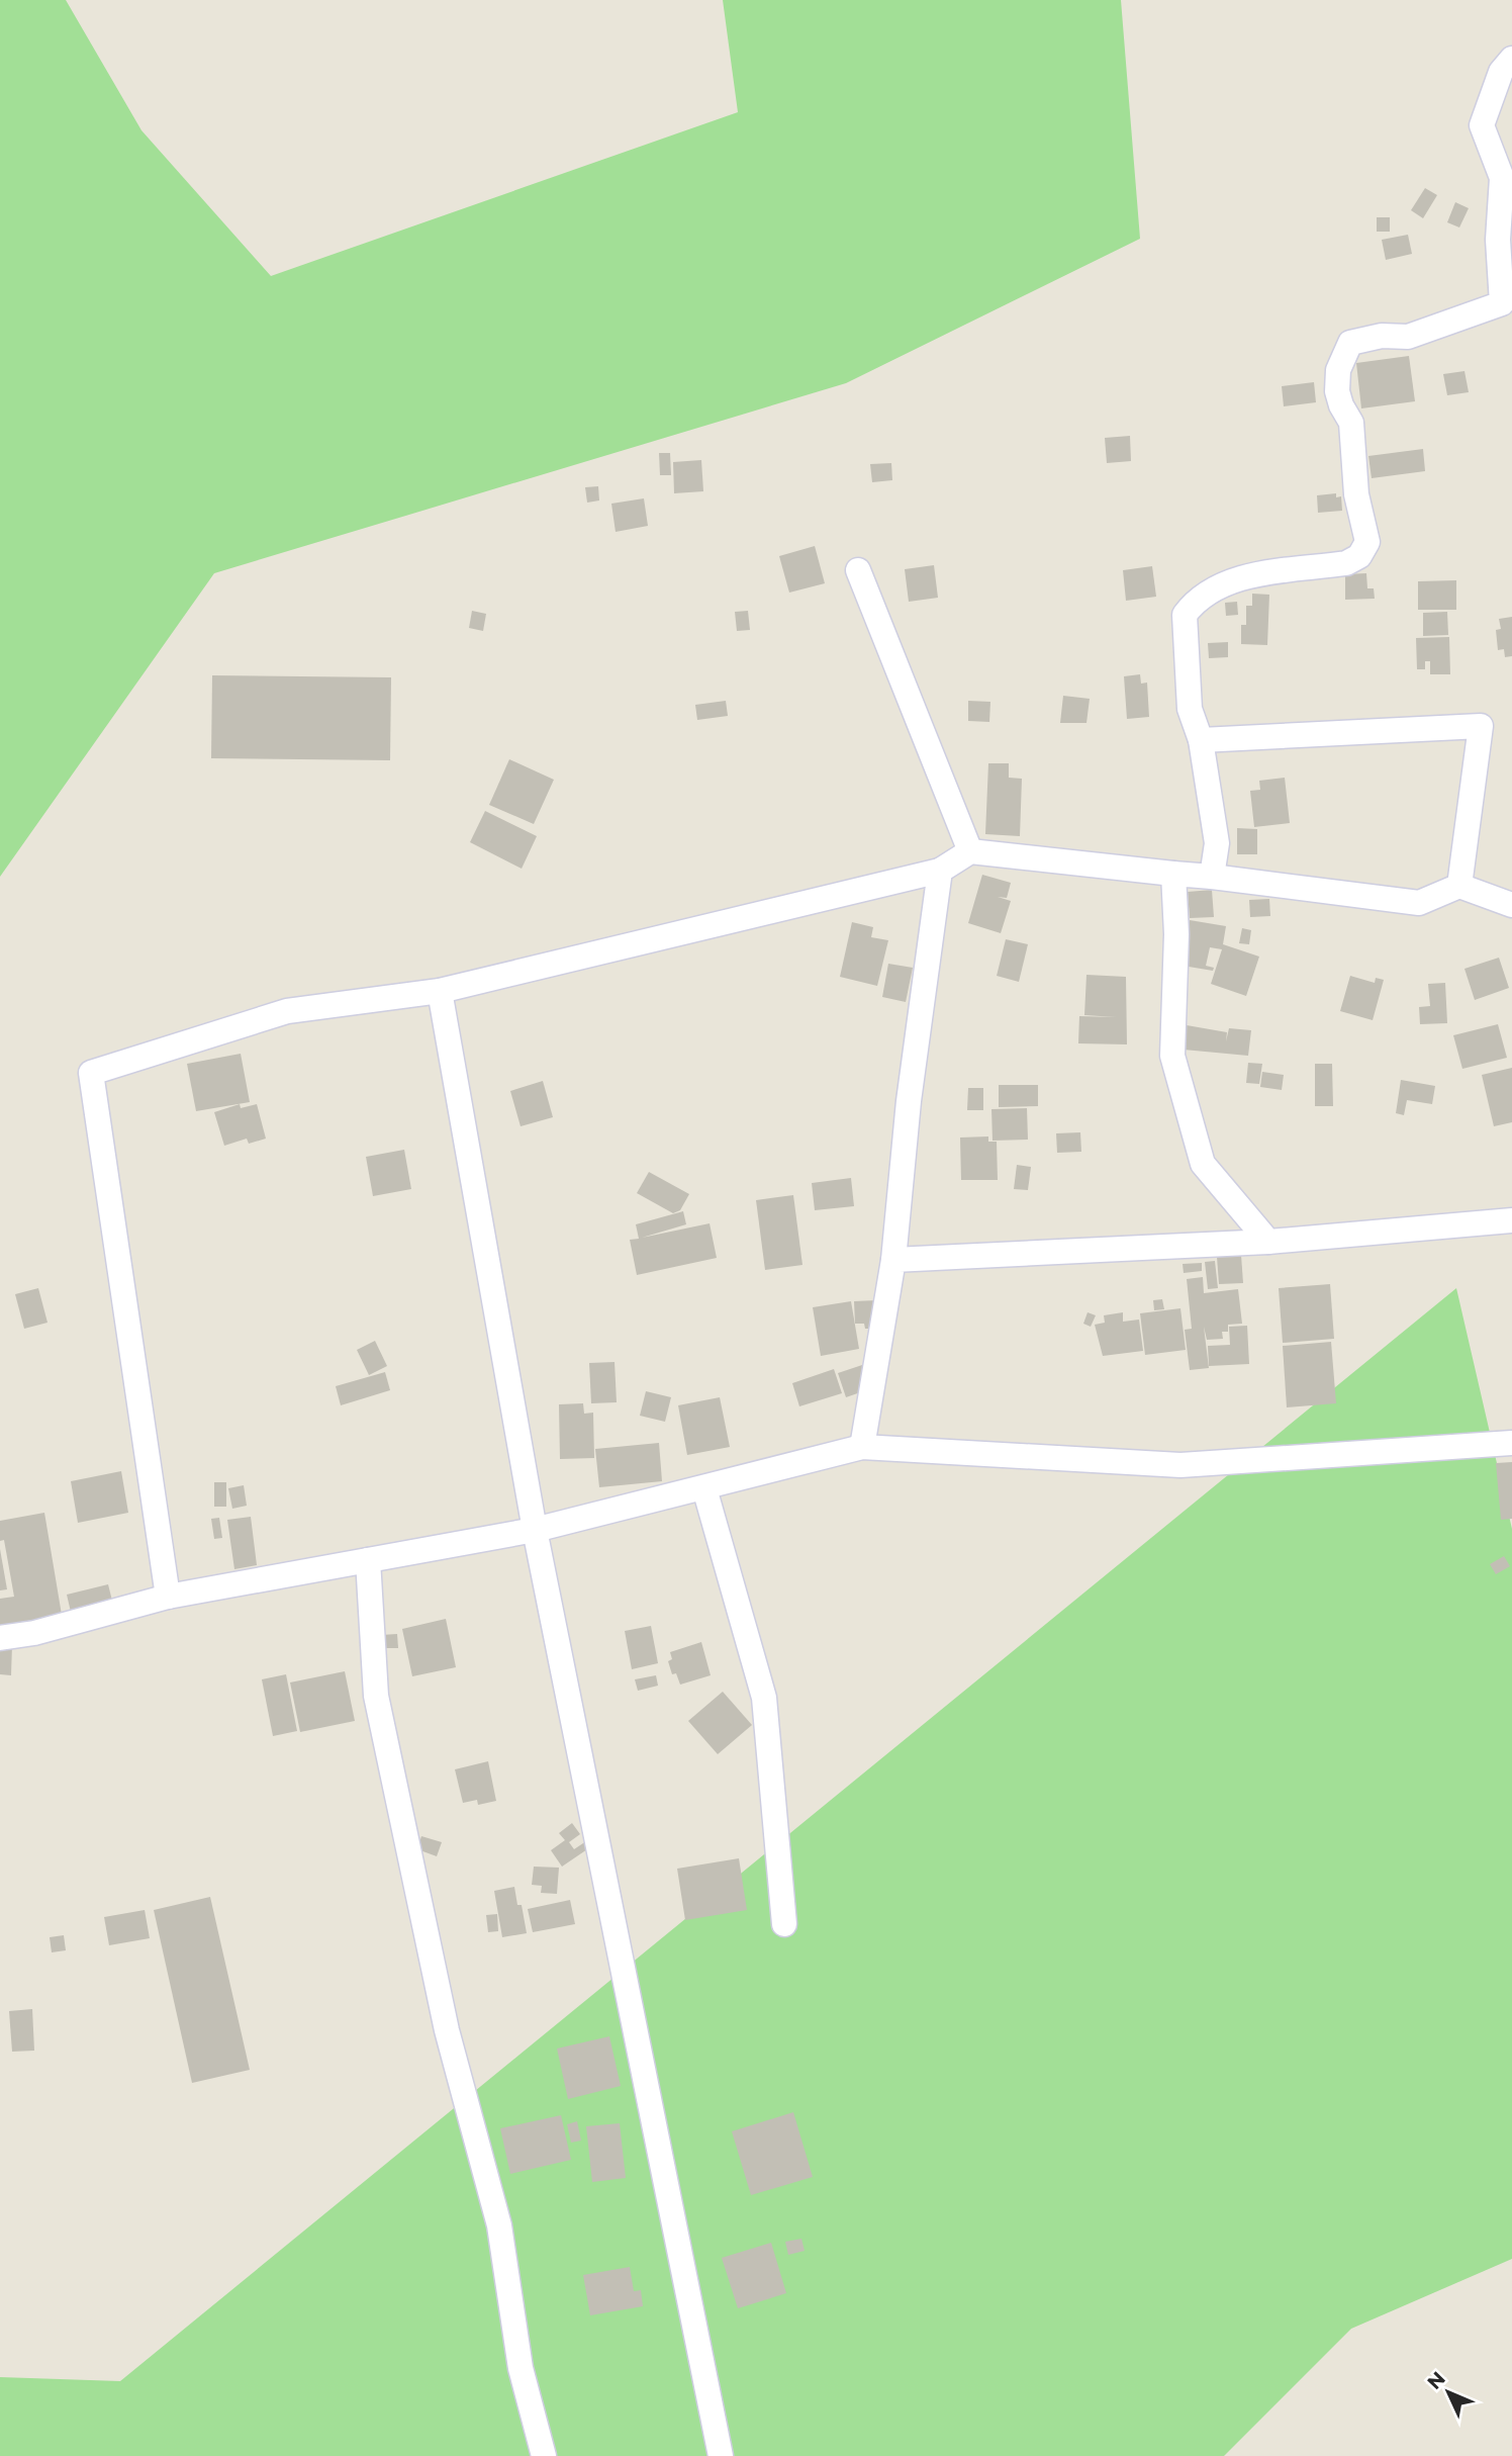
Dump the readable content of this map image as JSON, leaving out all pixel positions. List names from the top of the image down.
{
  "north": "top left"
}
